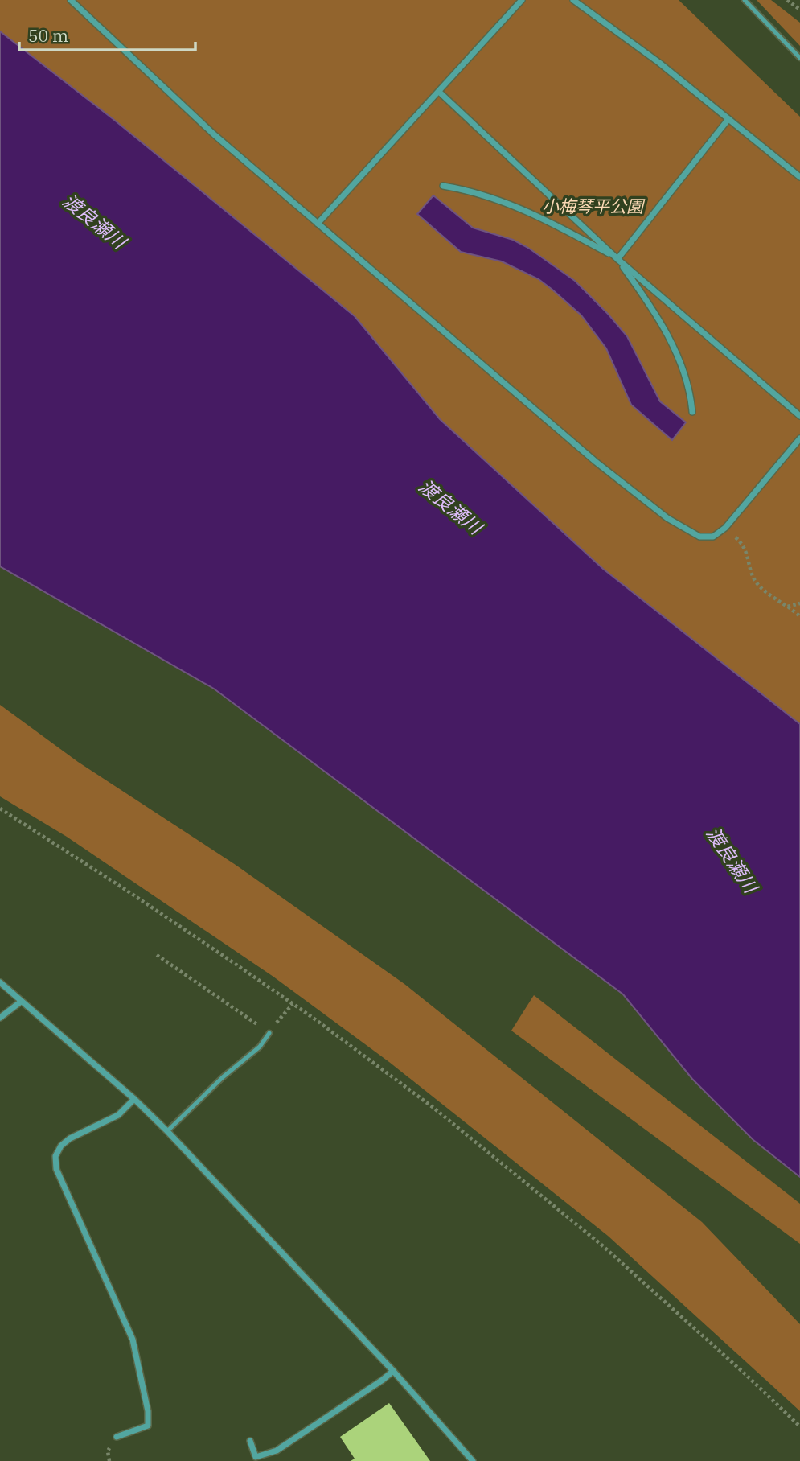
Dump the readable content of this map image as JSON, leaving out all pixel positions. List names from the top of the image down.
{
  "water": ["渡良瀬川"],
  "parks": ["小梅琴平公園"],
  "scale_bar": "50 m"
}
